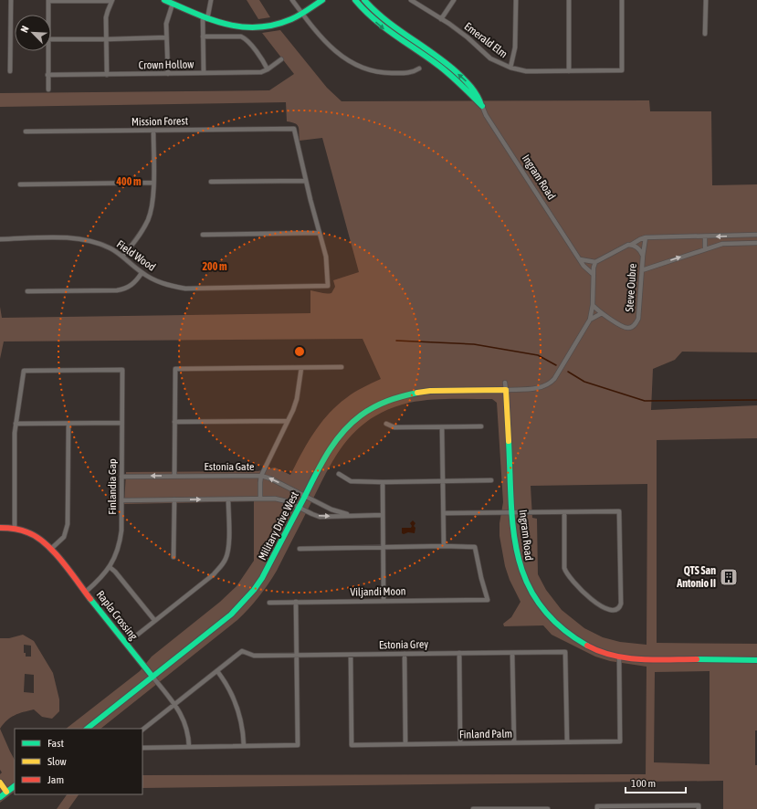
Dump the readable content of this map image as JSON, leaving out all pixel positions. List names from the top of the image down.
{
  "streets": {
    "street": [
      "Emerald Elm",
      "Crown Hollow",
      "Mission Forest",
      "Ingram Road",
      "Field Wood",
      "Steve Oubre",
      "Estonia Gate",
      "Finlandia Gap",
      "Military Drive West",
      "Viljandi Moon",
      "Rapla Crossing",
      "Estonia Grey",
      "Finland Palm"
    ]
  },
  "crossings": [
    ["Ingram Road", "Military Drive West"],
    ["Ingram Road", "Finland Palm"],
    ["Estonia Gate", "Finlandia Gap"],
    ["Estonia Gate", "Military Drive West"],
    ["Finlandia Gap", "Rapla Crossing"],
    ["Military Drive West", "Rapla Crossing"],
    ["Estonia Grey", "Finland Palm"]
  ],
  "places": {
    "building": ["QTS San Antonio II"]
  },
  "legend": ["Fast", "Slow", "Jam"],
  "scale_bar": "100 m",
  "north": "top left",
  "rings": ["400 m", "200 m"]
}
